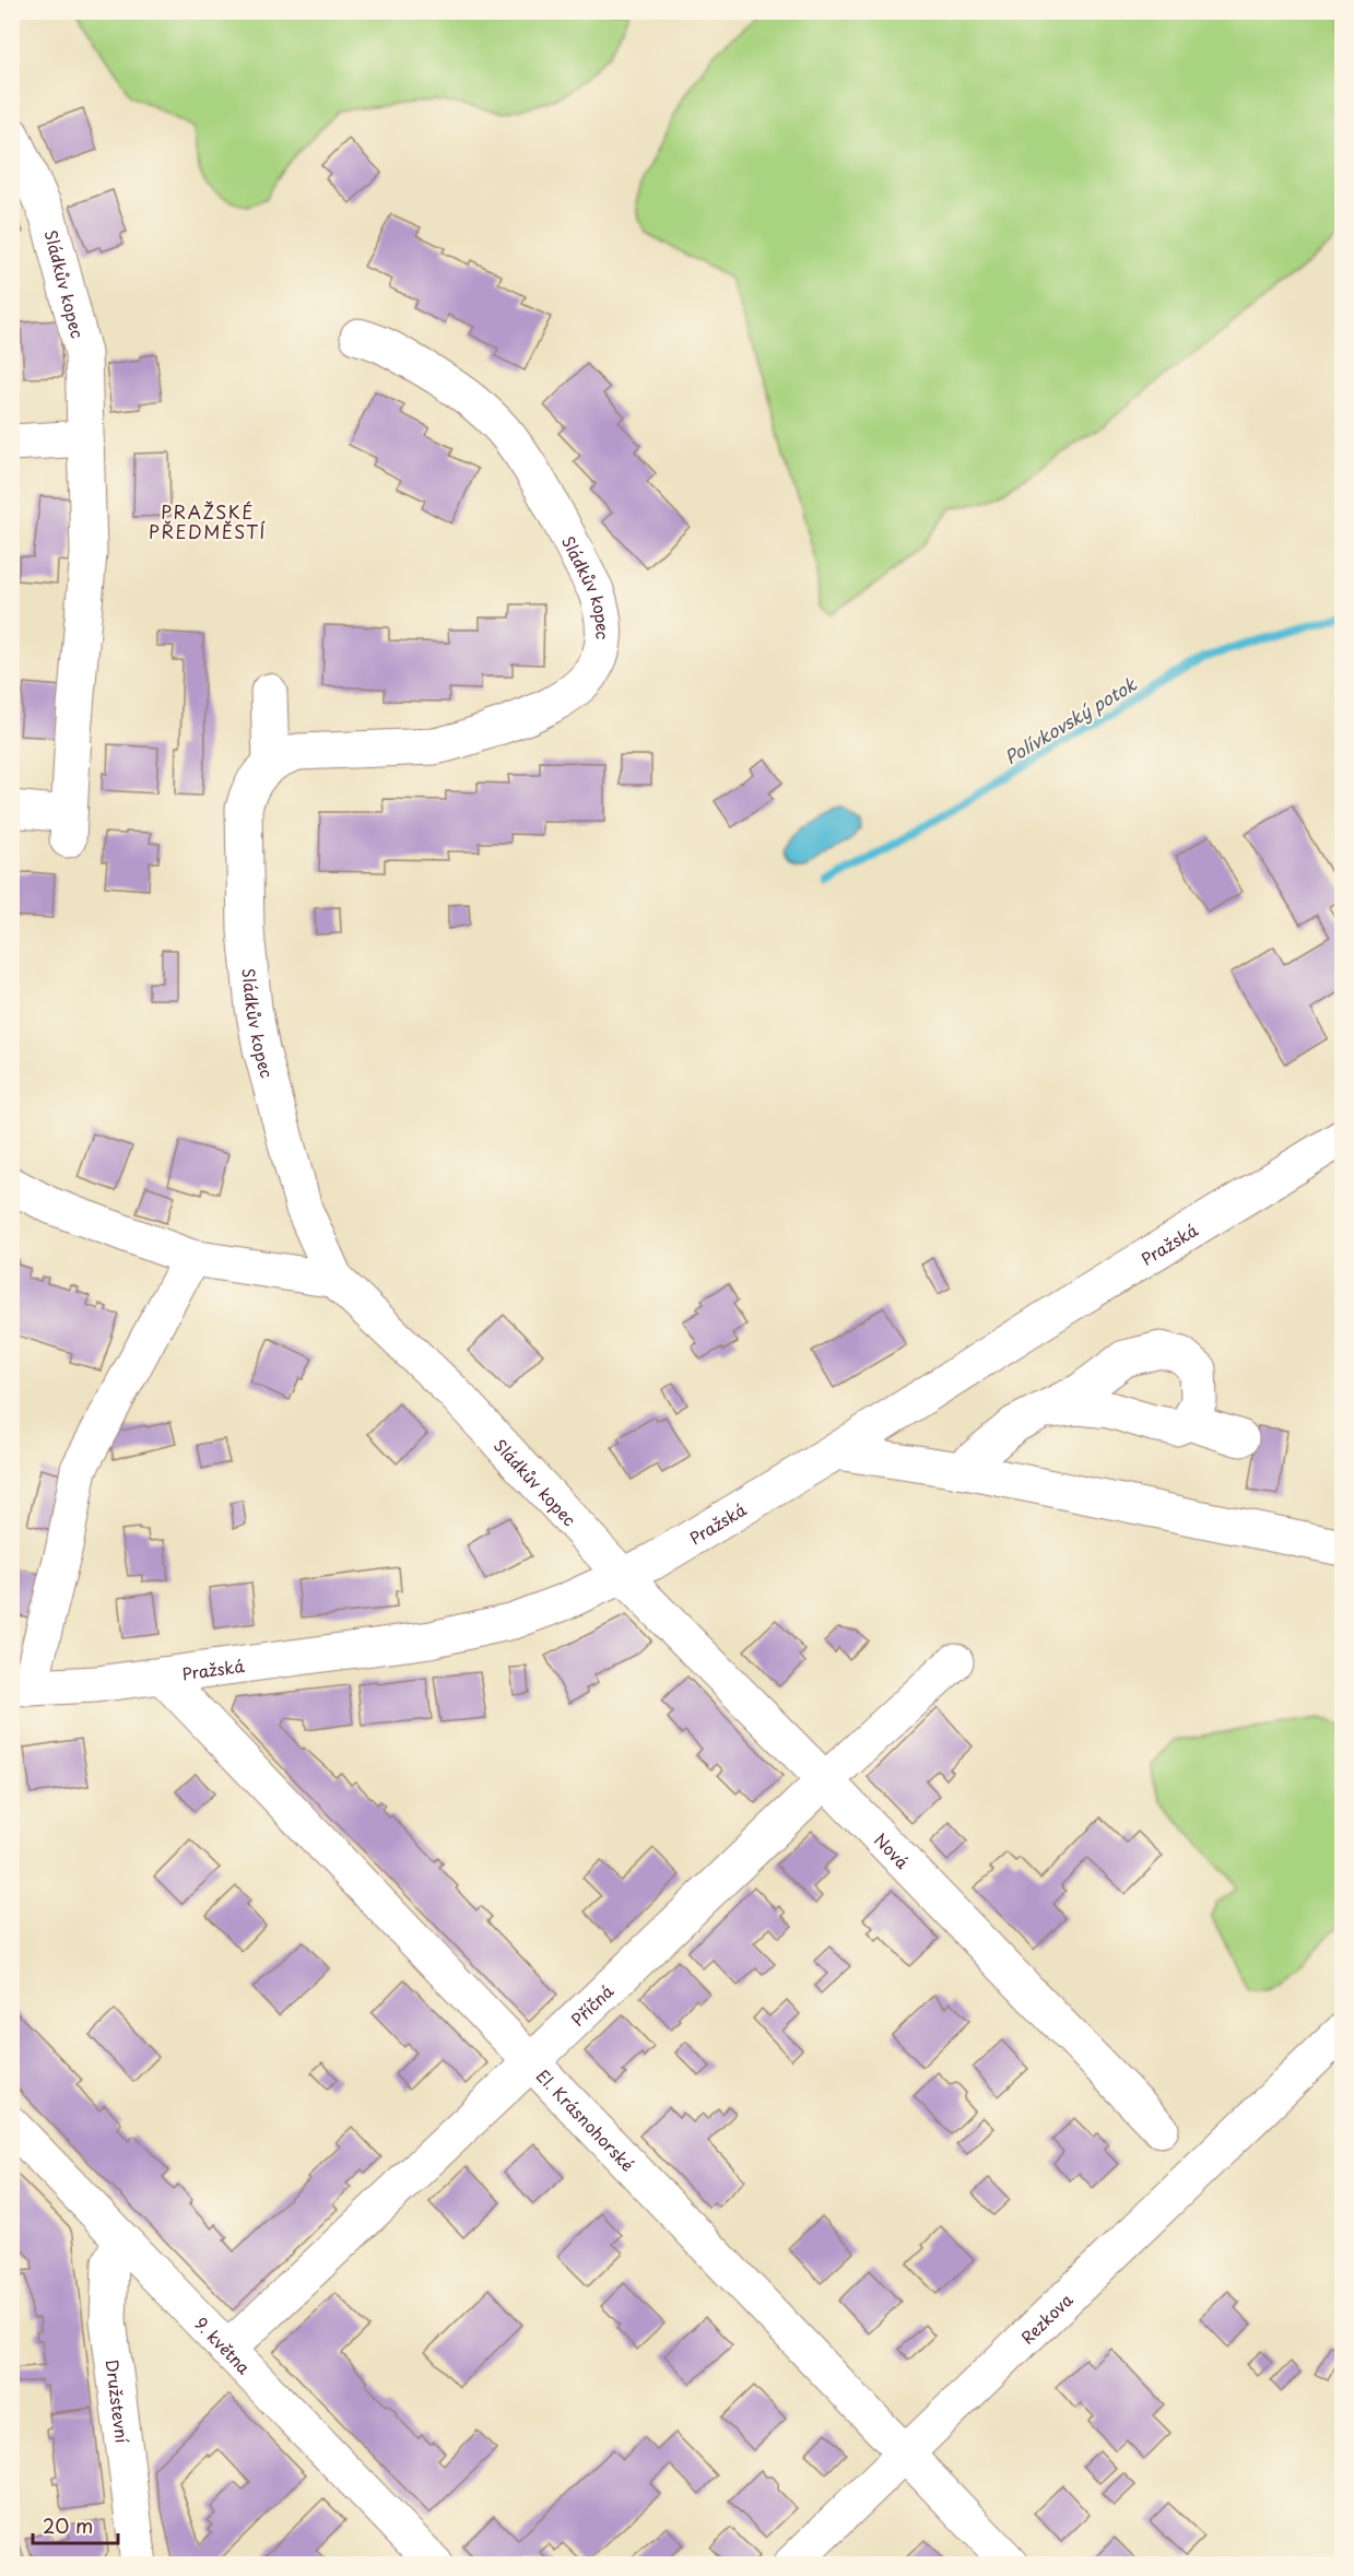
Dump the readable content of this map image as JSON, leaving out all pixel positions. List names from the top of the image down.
{
  "streets": {
    "street": [
      "Sládkův kopec",
      "Pražská",
      "Nová",
      "Příčná",
      "El. Krásnohorské",
      "Rezkova",
      "9. května",
      "Družstevní"
    ]
  },
  "crossings": [
    ["Sládkův kopec", "Pražská"],
    ["Sládkův kopec", "Nová"],
    ["Pražská", "Nová"],
    ["Pražská", "El. Krásnohorské"],
    ["Nová", "Příčná"],
    ["Příčná", "El. Krásnohorské"],
    ["Příčná", "9. května"],
    ["El. Krásnohorské", "Rezkova"],
    ["9. května", "Družstevní"]
  ],
  "districts": ["PRAŽSKÉ PŘEDMĚSTÍ"],
  "water": ["Polívkovský potok"],
  "scale_bar": "20 m"
}
